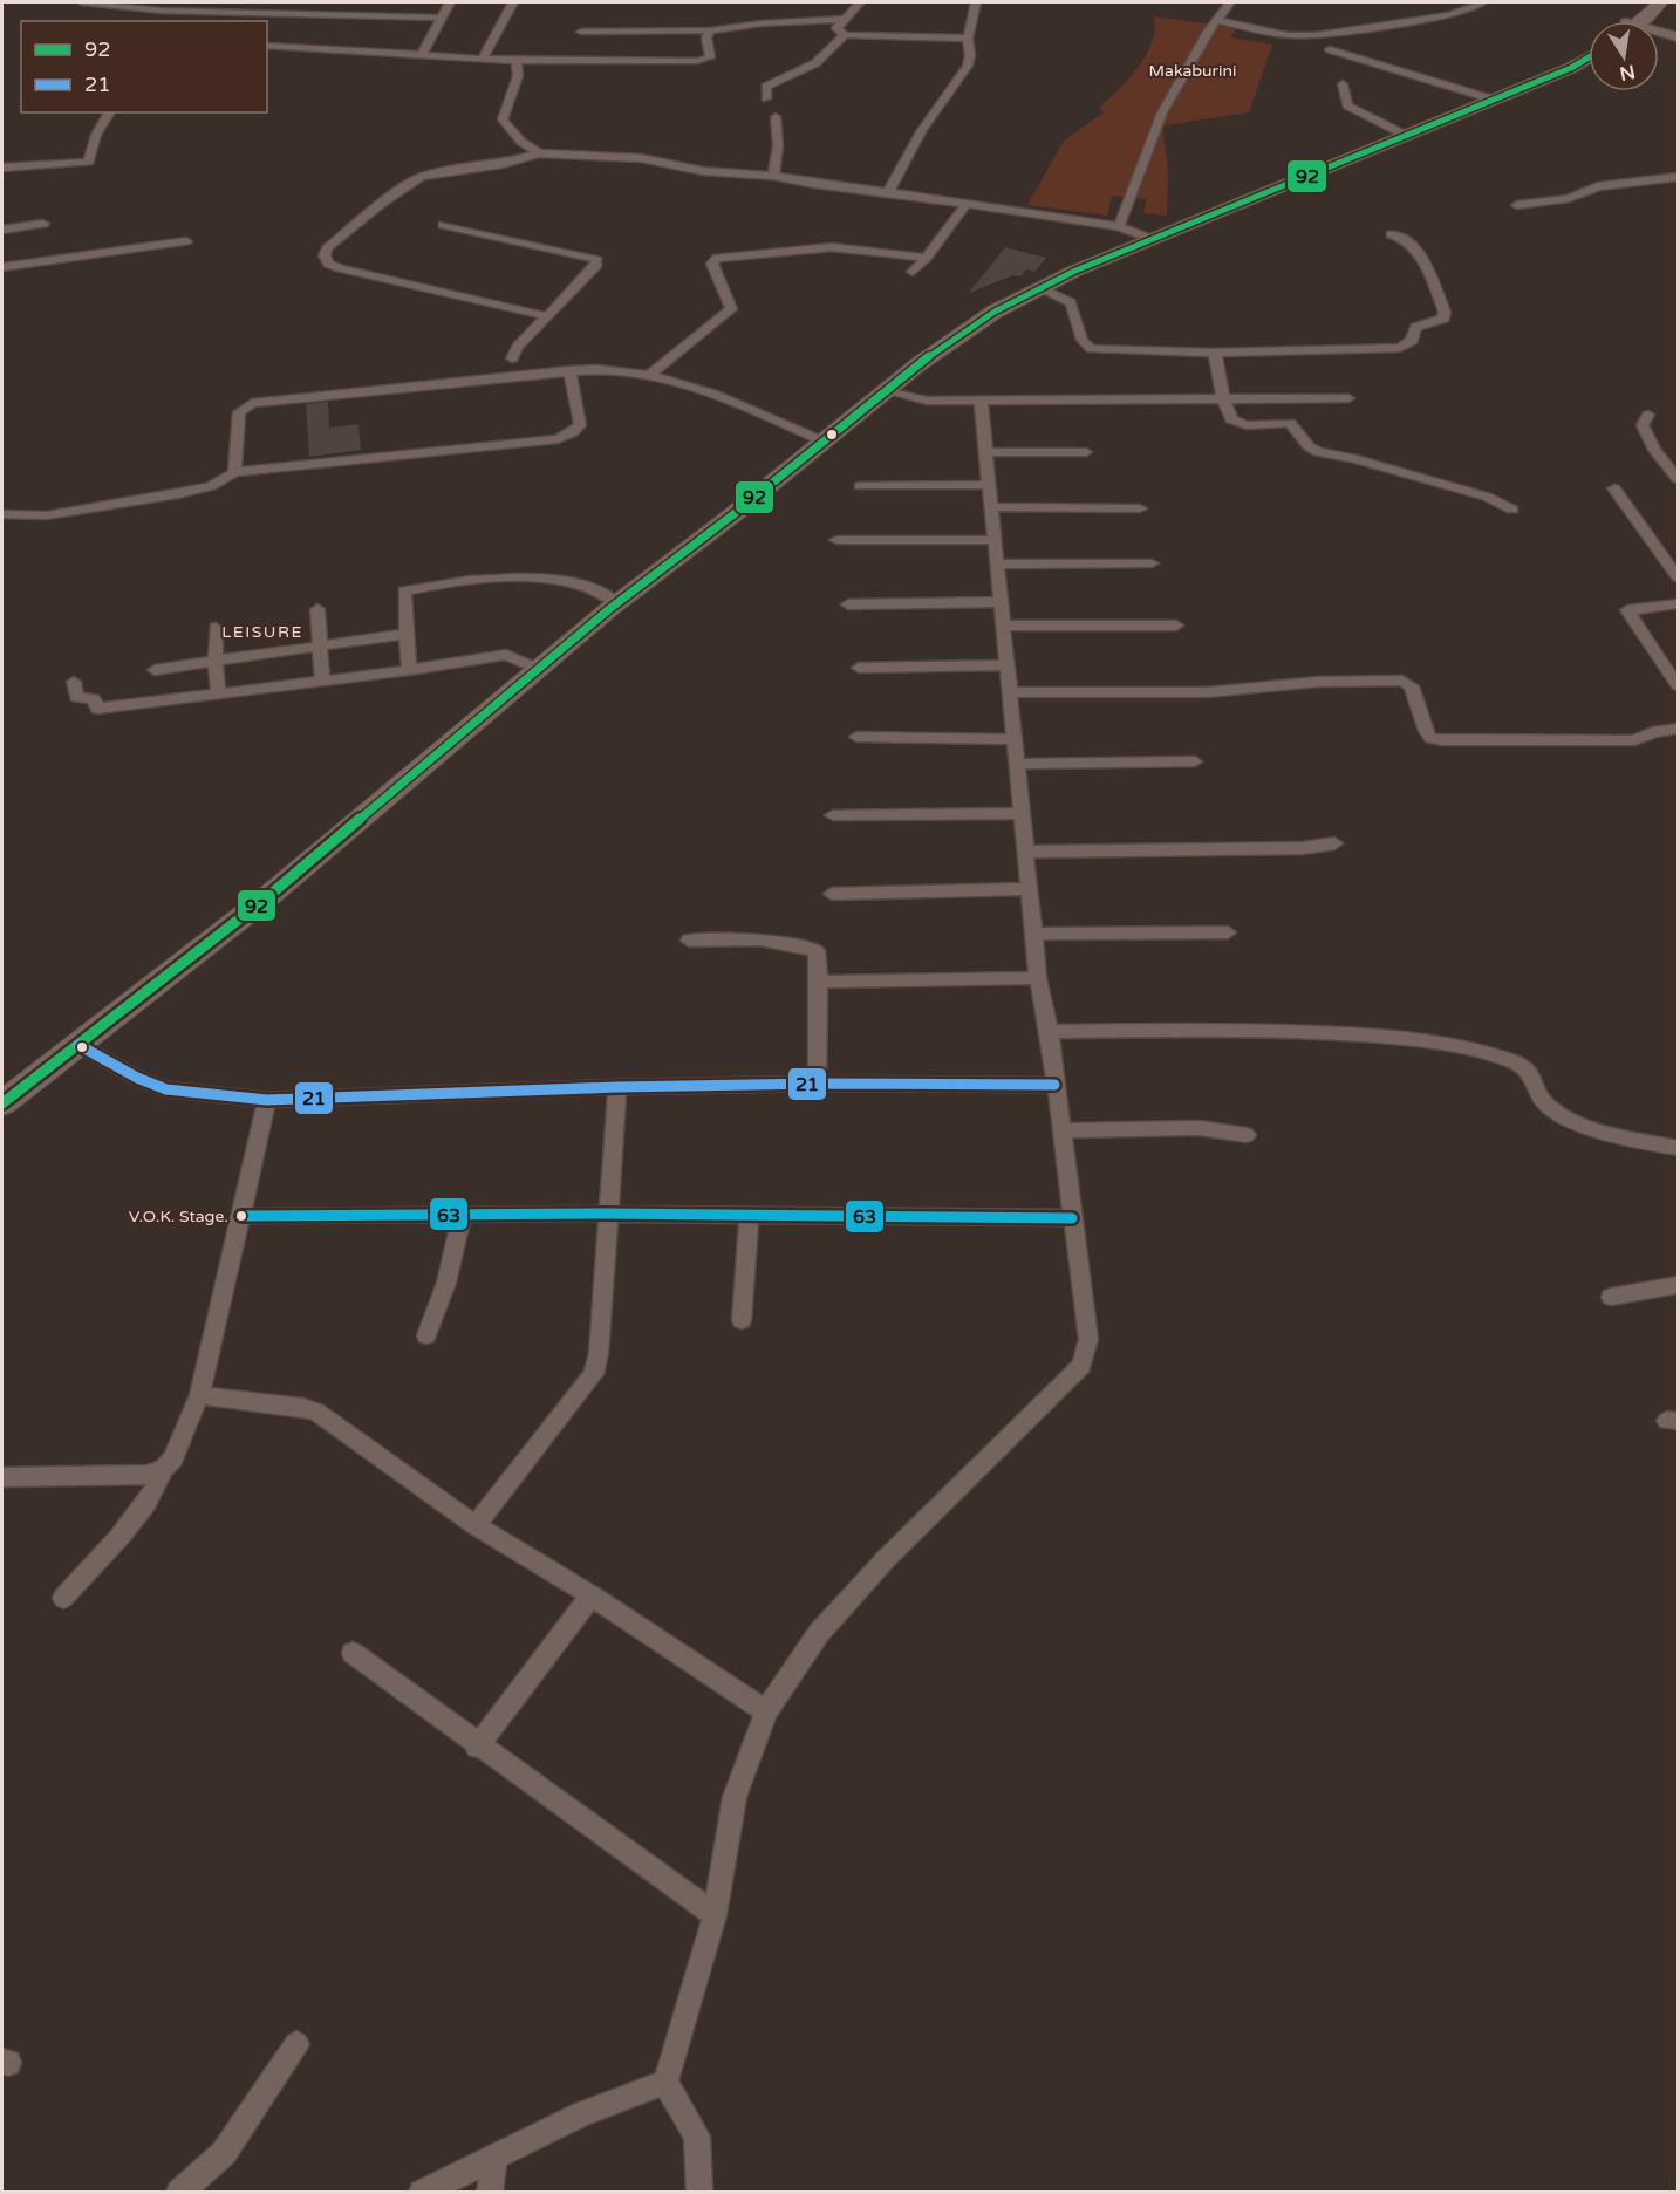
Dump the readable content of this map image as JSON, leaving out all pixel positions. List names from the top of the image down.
{
  "districts": ["LEISURE"],
  "parks": ["Makaburini"],
  "places": ["V.O.K. Stage."],
  "lines": ["transit line 92", "transit line 21", "transit line 63"],
  "legend": ["92", "21"],
  "north": "bottom"
}
